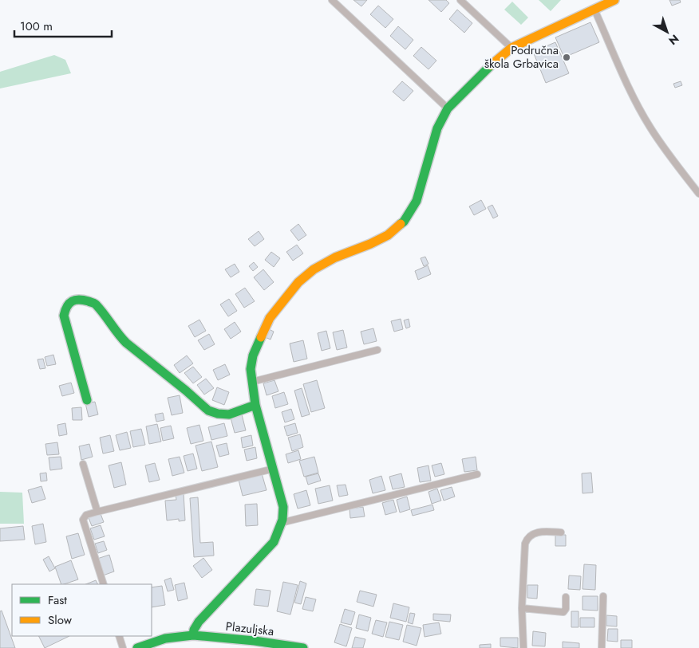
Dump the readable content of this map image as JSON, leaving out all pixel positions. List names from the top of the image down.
{
  "streets": {
    "street": ["Plazuljska"]
  },
  "places": ["Područna škola Grbavica"],
  "legend": ["Fast", "Slow"],
  "scale_bar": "100 m",
  "north": "bottom right"
}
